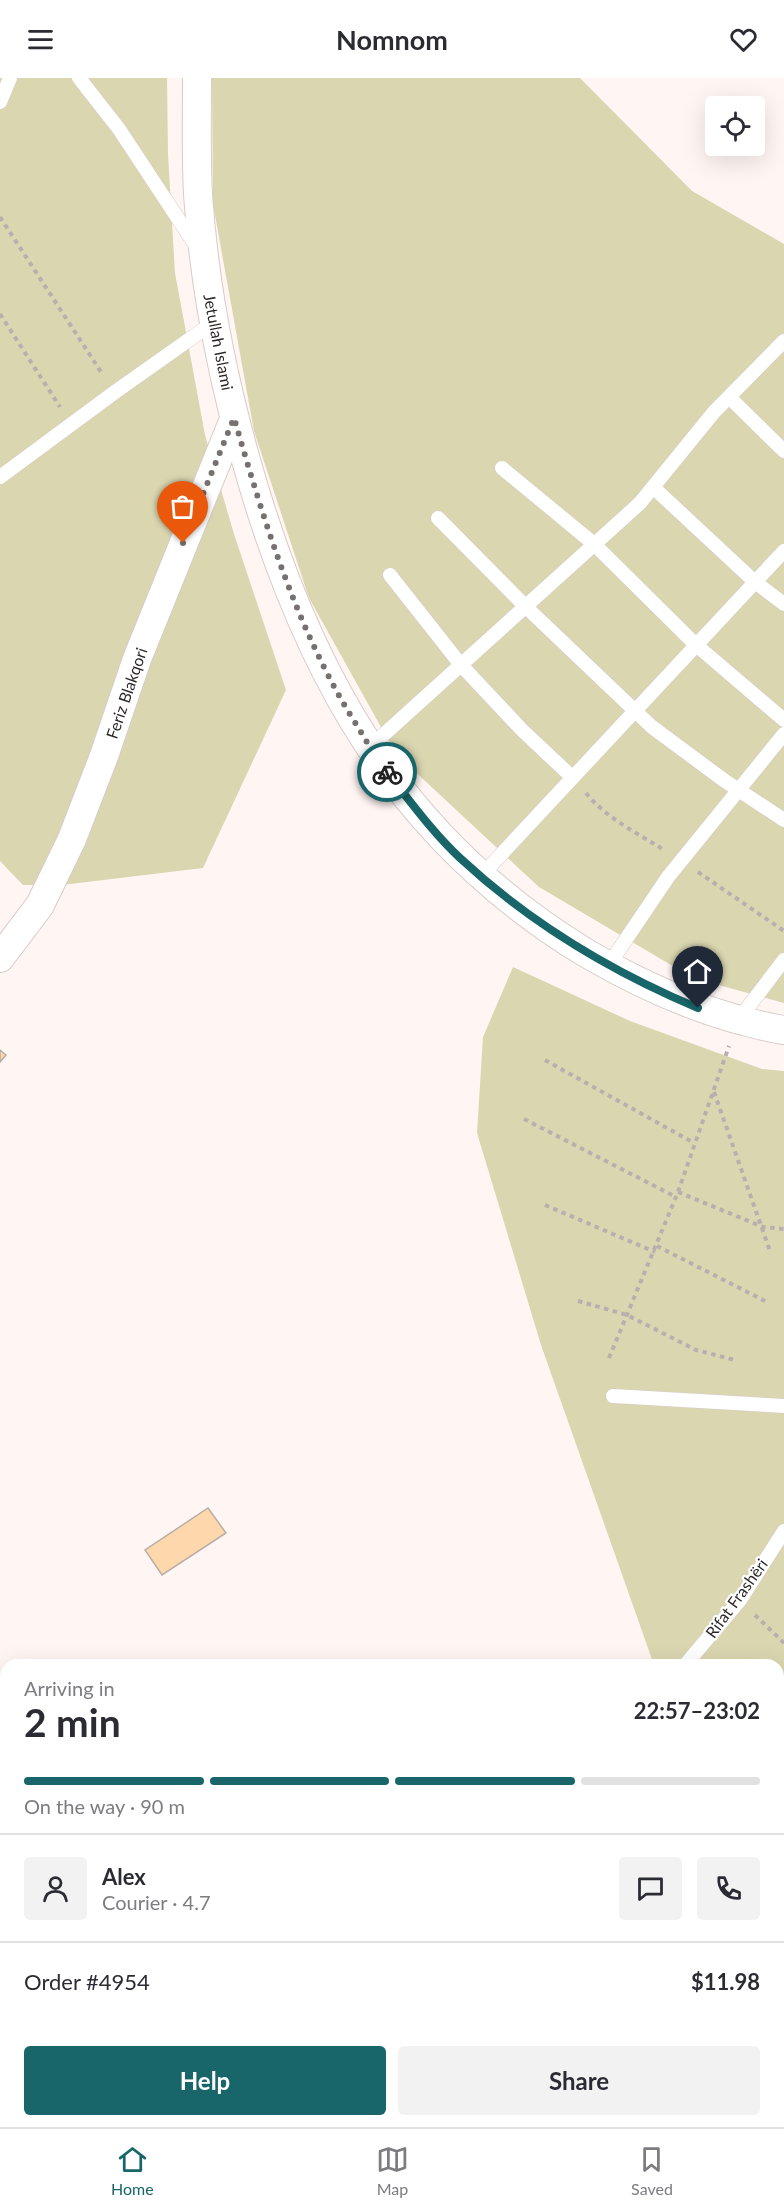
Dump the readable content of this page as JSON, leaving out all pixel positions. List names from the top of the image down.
{
  "streets": {
    "street": ["Jetullah Islami", "Feriz Blakqori"],
    "lane": ["Rifat Frashëri"]
  },
  "crossings": [
    ["Jetullah Islami", "Feriz Blakqori"]
  ],
  "page": {
    "header": "Nomnom",
    "heading": ["2 min", "Arriving in", "22:57–23:02"],
    "panel": [
      "Alex",
      "Courier · 4.7",
      "Order #4954",
      "$11.98"
    ],
    "bar": "On the way · 90 m",
    "buttons": ["Help", "Share"],
    "tabs": ["Home", "Map", "Saved"]
  }
}
